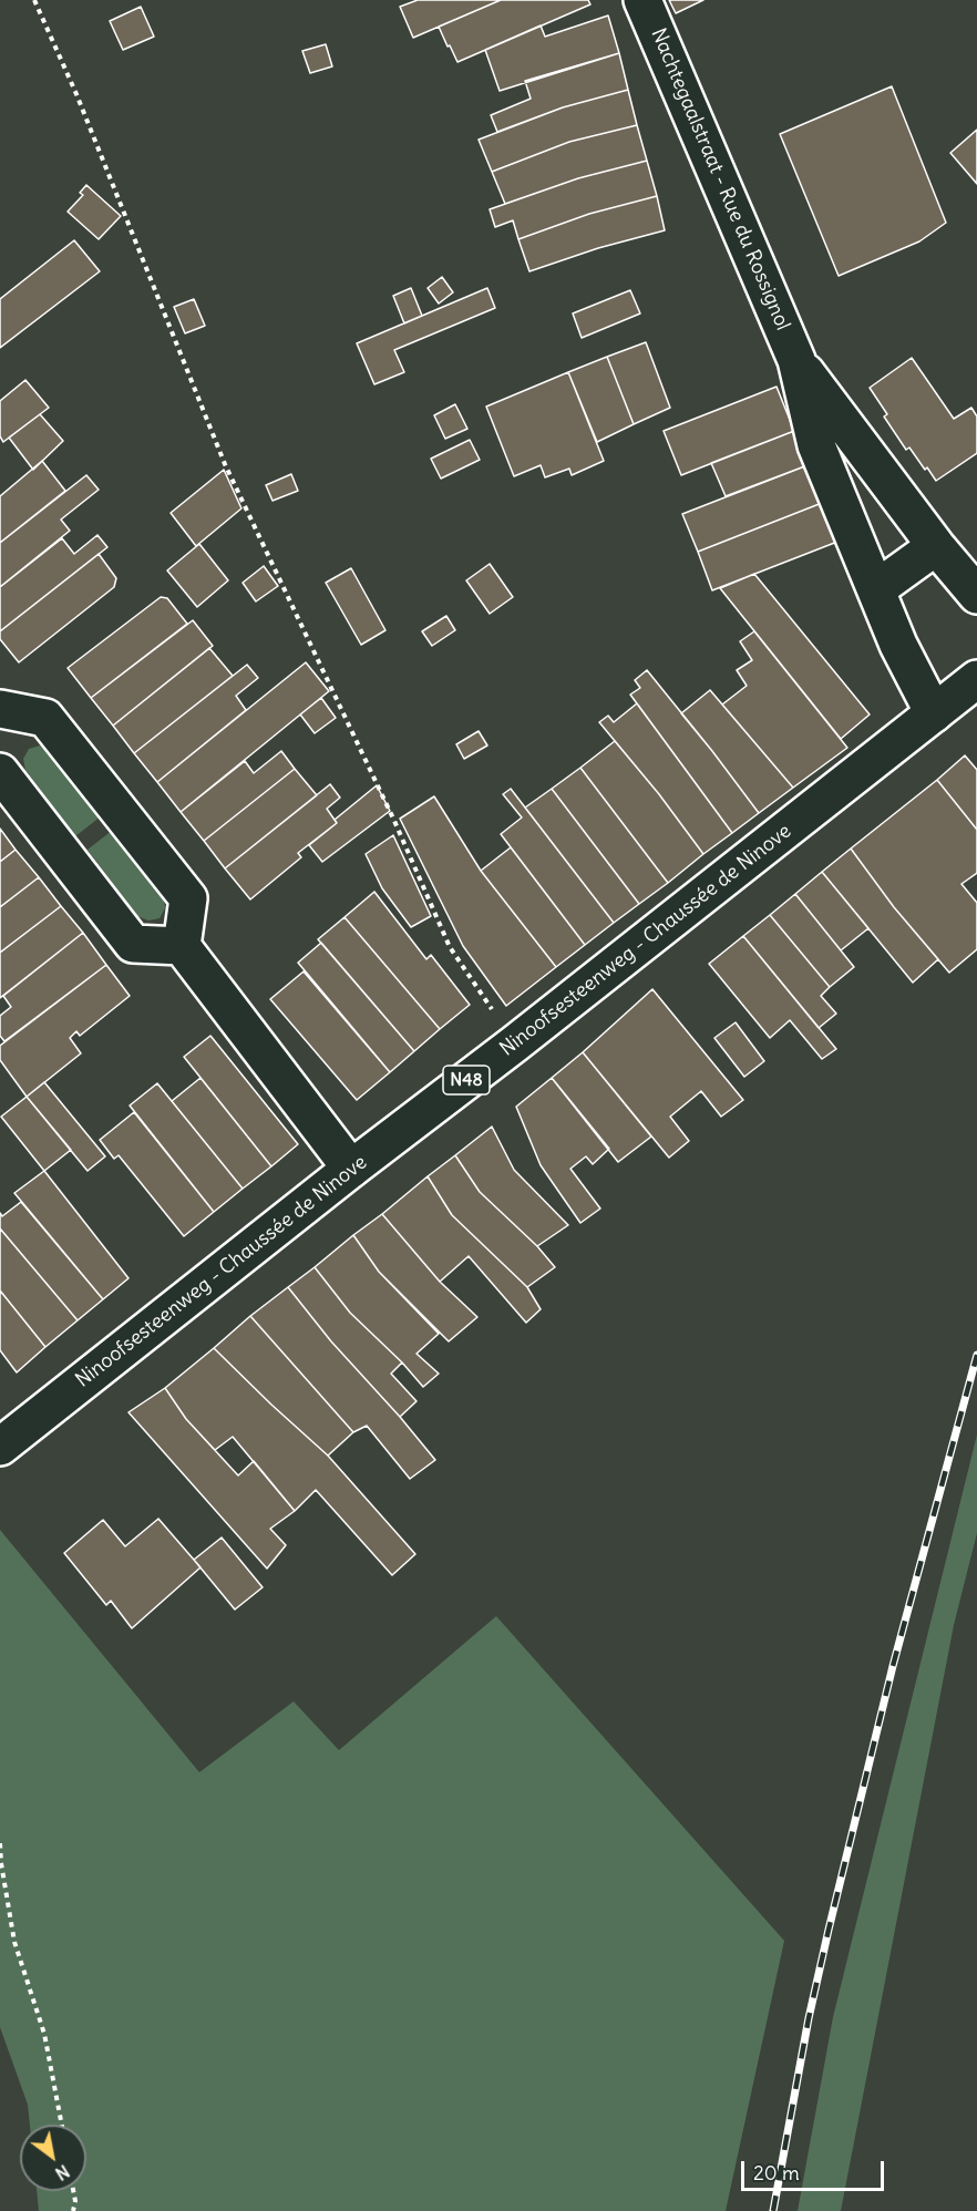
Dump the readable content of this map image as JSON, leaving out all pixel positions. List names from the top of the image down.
{
  "streets": {
    "street": ["Nachtegaalstraat - Rue du Rossignol", "Ninoofsesteenweg - Chaussée de Ninove", "N48"]
  },
  "crossings": [
    ["Nachtegaalstraat - Rue du Rossignol", "Ninoofsesteenweg - Chaussée de Ninove"]
  ],
  "scale_bar": "20 m",
  "north": "bottom right"
}
